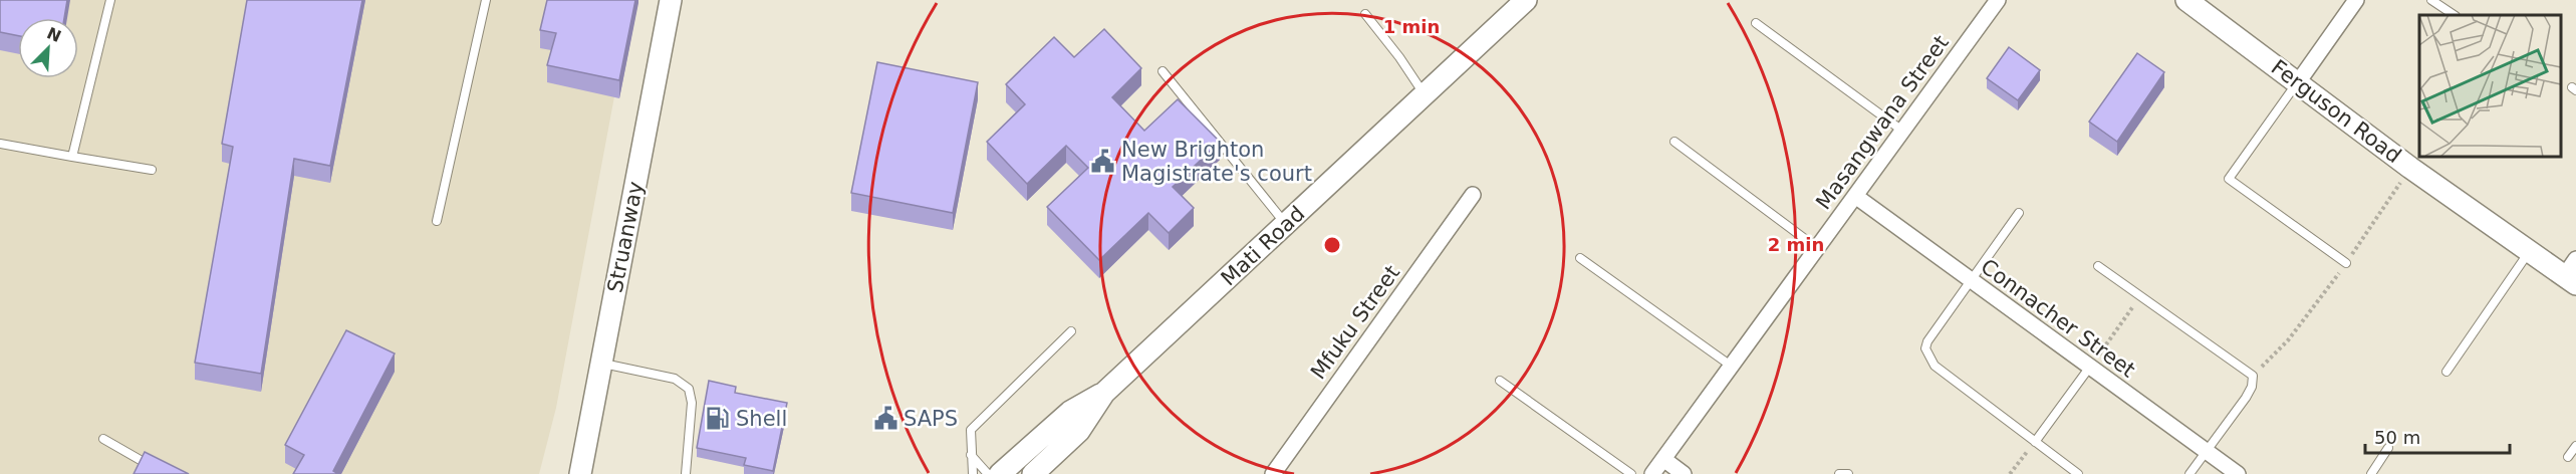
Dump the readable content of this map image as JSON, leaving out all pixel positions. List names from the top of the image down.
{
  "streets": {
    "street": [
      "Ferguson Road",
      "Masangwana Street",
      "Struanway",
      "Mati Road",
      "Connacher Street",
      "Mfuku Street"
    ]
  },
  "crossings": [
    ["Masangwana Street", "Connacher Street"]
  ],
  "places": {
    "public building": ["New Brighton Magistrate's court", "SAPS"],
    "fuel station": ["Shell"]
  },
  "scale_bar": "50 m",
  "north": "top right",
  "rings": ["1 min", "2 min"]
}
